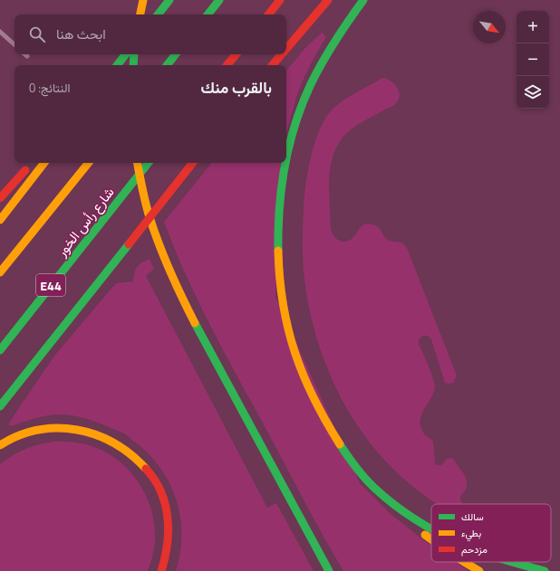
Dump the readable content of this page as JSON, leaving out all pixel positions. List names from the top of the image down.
{
  "streets": {
    "highway": ["شارع رأس الخور", "E44"]
  },
  "legend": ["سالك", "بطيء", "مزدحم"],
  "north": "bottom right",
  "page": {
    "map_buttons": ["+", "−"],
    "search": "ابحث هنا",
    "heading": ["بالقرب منك", "النتائج: 0"]
  }
}
